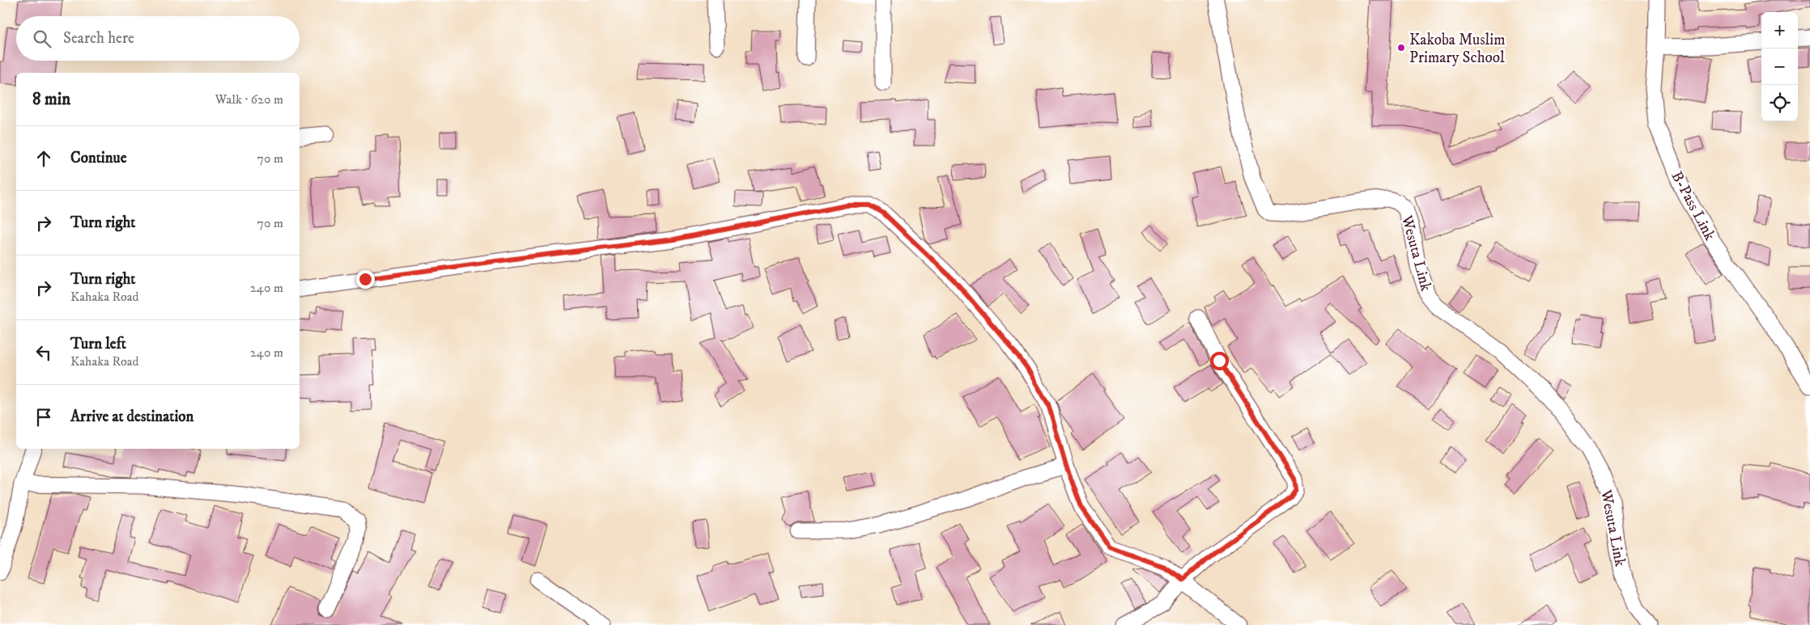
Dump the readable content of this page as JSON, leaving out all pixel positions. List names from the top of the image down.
{
  "streets": {
    "street": ["B-Pass Link", "Wesuta Link"]
  },
  "places": ["Kakoba Muslim Primary School"],
  "page": {
    "map_buttons": ["+", "−"],
    "search": "Search here",
    "heading": ["8 min", "Walk · 620 m"],
    "list": [
      ["Continue", "70 m"],
      ["Turn right", "70 m"],
      ["Turn right", "Kahaka Road", "240 m"],
      ["Turn left", "Kahaka Road", "240 m"],
      "Arrive at destination"
    ]
  }
}
